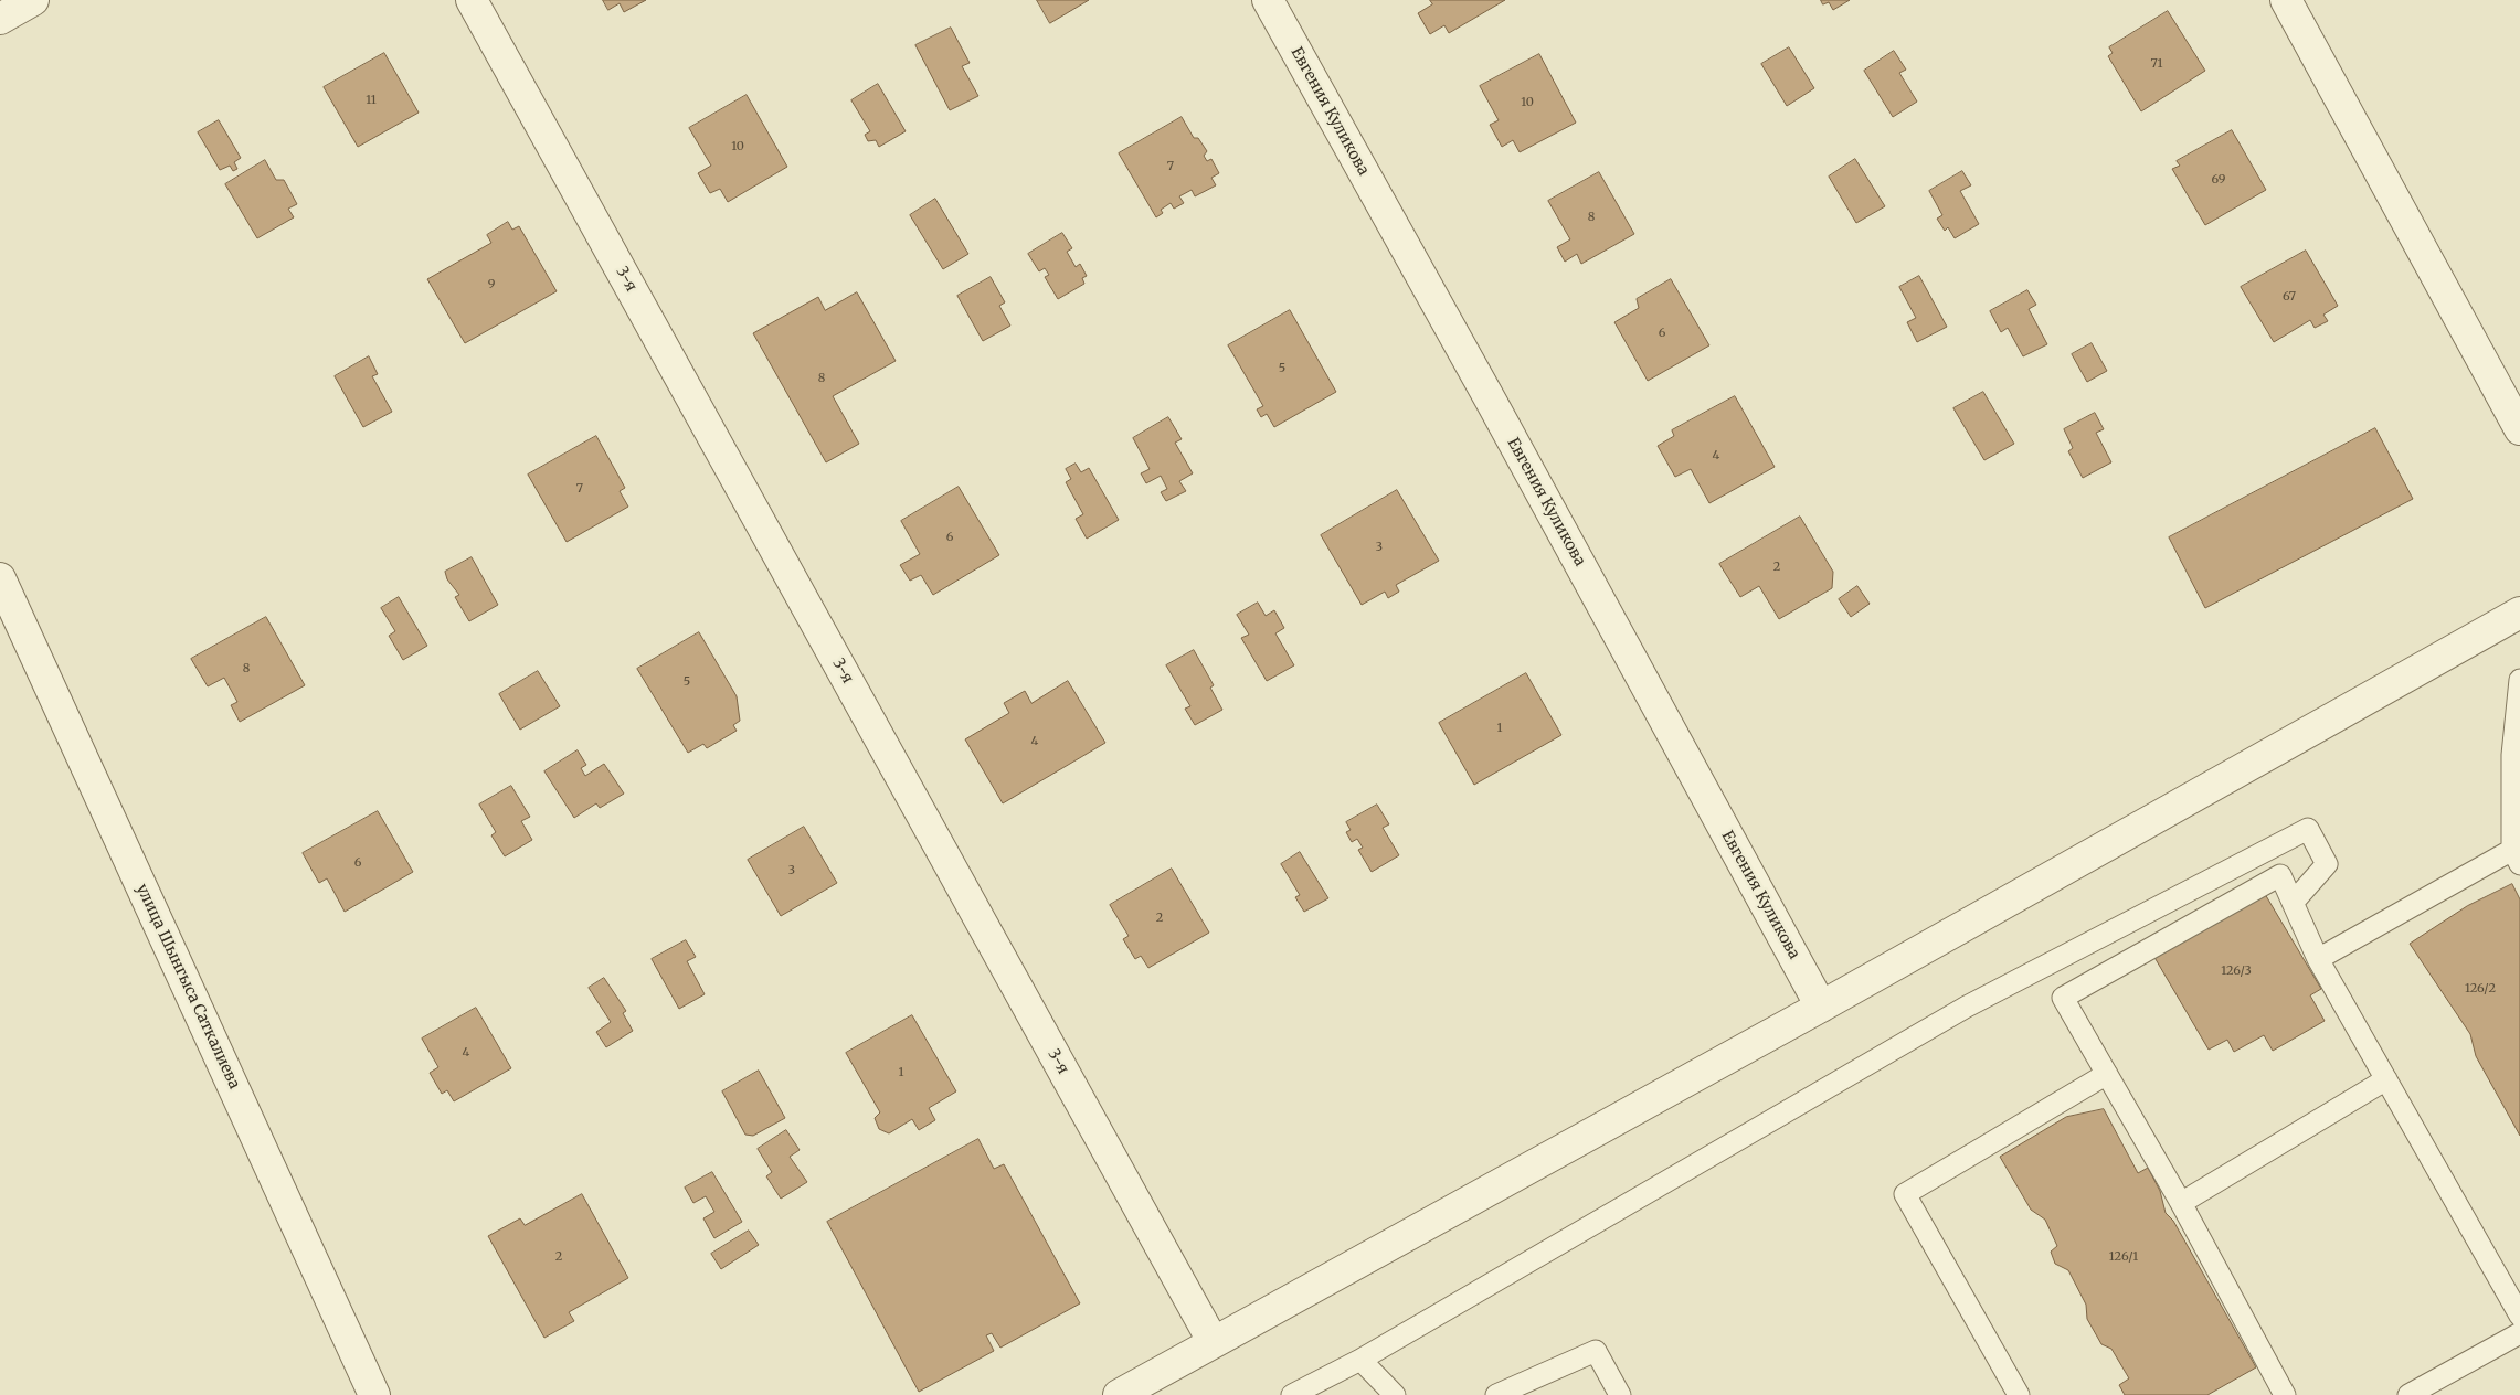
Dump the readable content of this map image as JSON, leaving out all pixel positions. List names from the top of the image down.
{
  "streets": {
    "street": ["Евгения Куликова", "3-я", "улица Шынгыса Саткалиева"]
  },
  "house_numbers": [
    "71",
    "11",
    "10",
    "10",
    "7",
    "69",
    "8",
    "9",
    "67",
    "6",
    "5",
    "8",
    "4",
    "7",
    "6",
    "3",
    "2",
    "8",
    "5",
    "1",
    "4",
    "6",
    "3",
    "2",
    "126/3",
    "126/2",
    "4",
    "1",
    "2",
    "126/1"
  ]
}
